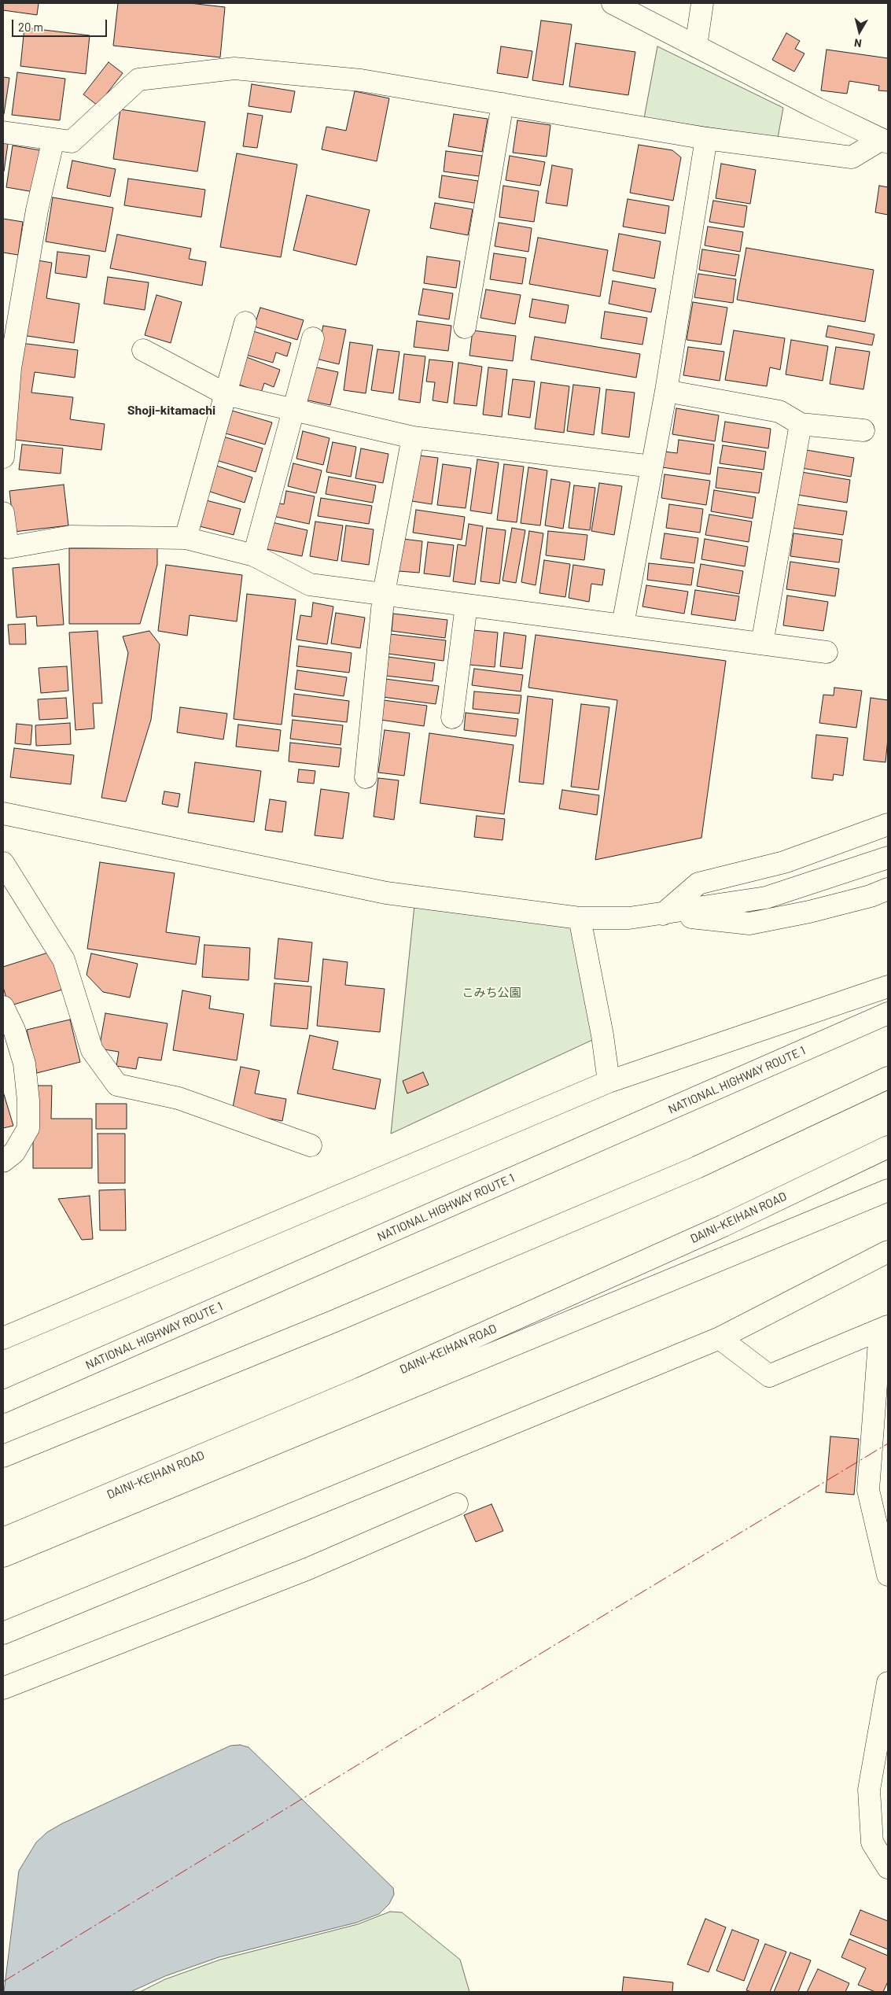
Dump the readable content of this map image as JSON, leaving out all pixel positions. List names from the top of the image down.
{
  "streets": {
    "main road": ["NATIONAL HIGHWAY ROUTE 1", "DAINI-KEIHAN ROAD"]
  },
  "districts": ["Shoji-kitamachi"],
  "parks": ["こみち公園"],
  "scale_bar": "20 m",
  "north": "bottom"
}
